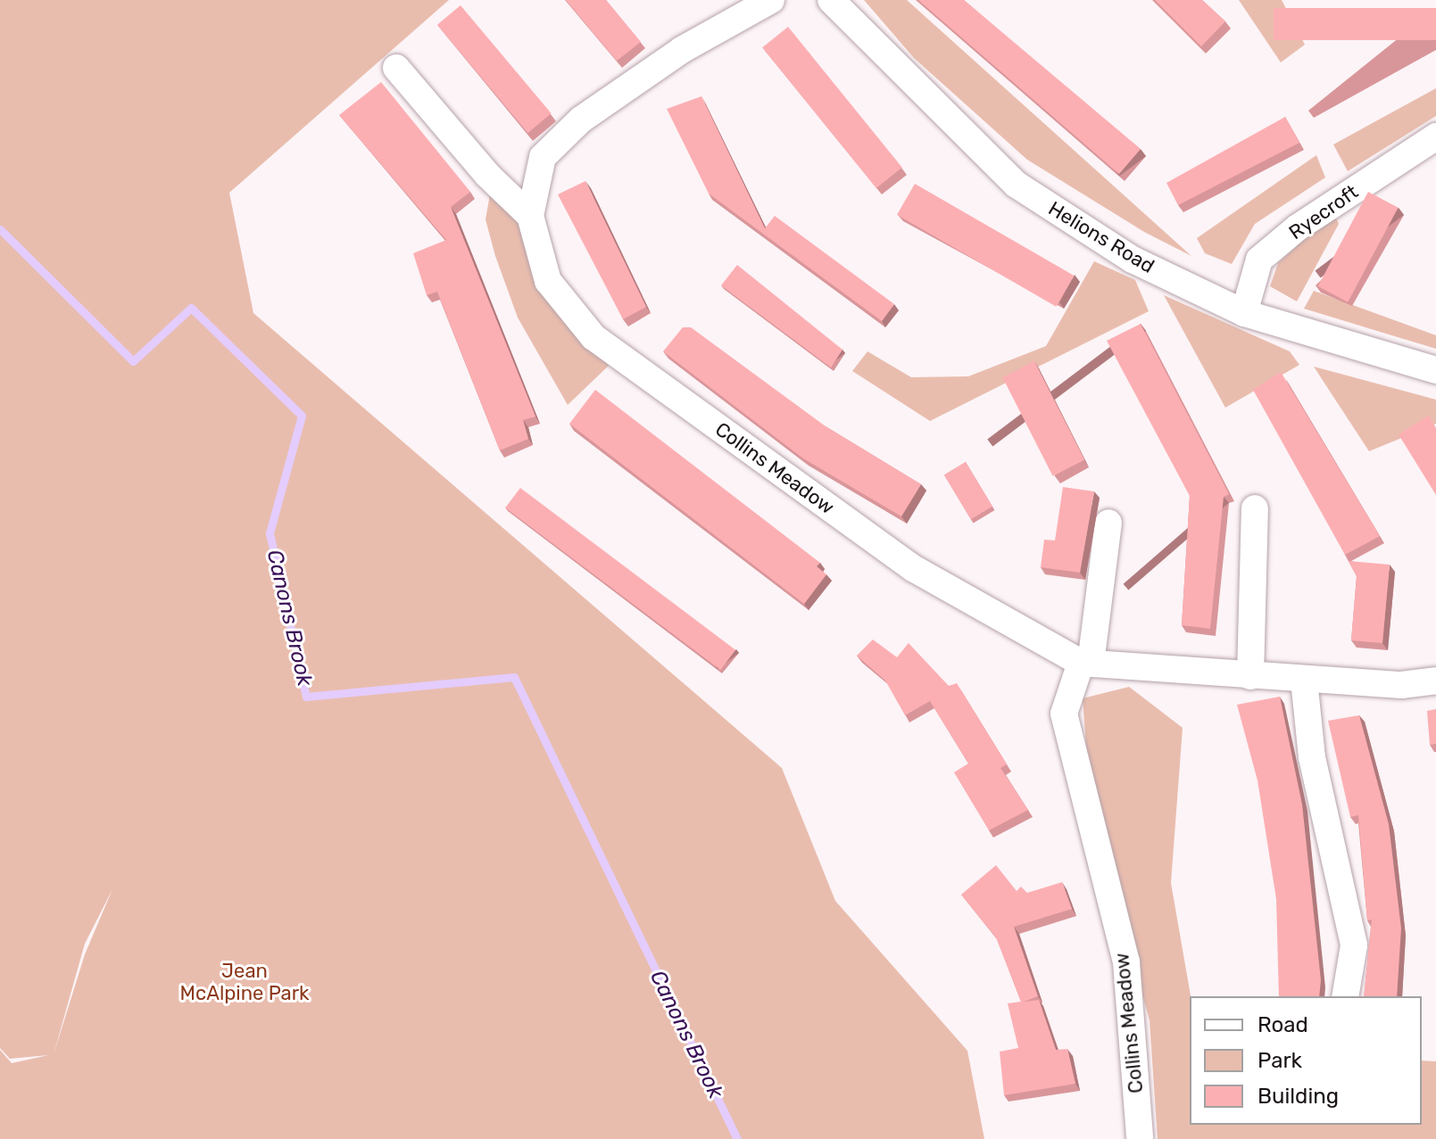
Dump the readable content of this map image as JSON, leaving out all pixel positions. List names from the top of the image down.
{
  "streets": {
    "street": ["Ryecroft", "Helions Road", "Collins Meadow"]
  },
  "crossings": [
    ["Ryecroft", "Helions Road"]
  ],
  "water": ["Canons Brook"],
  "parks": ["Jean McAlpine Park"],
  "legend": ["Road", "Park", "Building"]
}
